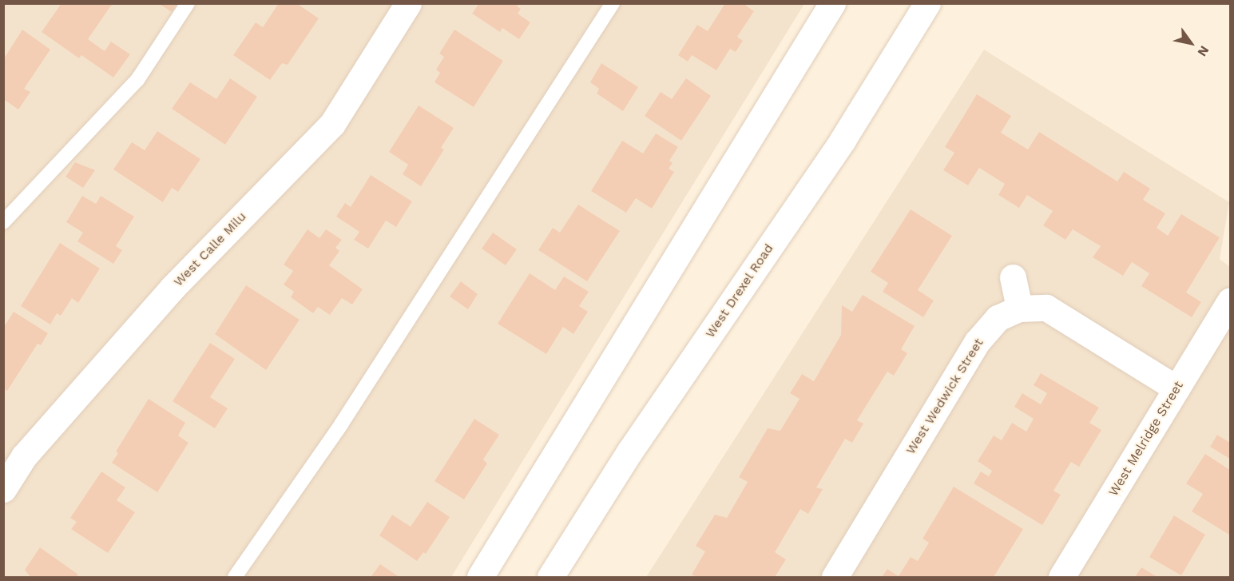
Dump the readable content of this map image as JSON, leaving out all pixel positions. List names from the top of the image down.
{
  "streets": {
    "street": [
      "West Calle Milu",
      "West Drexel Road",
      "West Wedwick Street",
      "West Melridge Street"
    ]
  },
  "crossings": [
    ["West Wedwick Street", "West Melridge Street"]
  ],
  "north": "bottom right"
}
